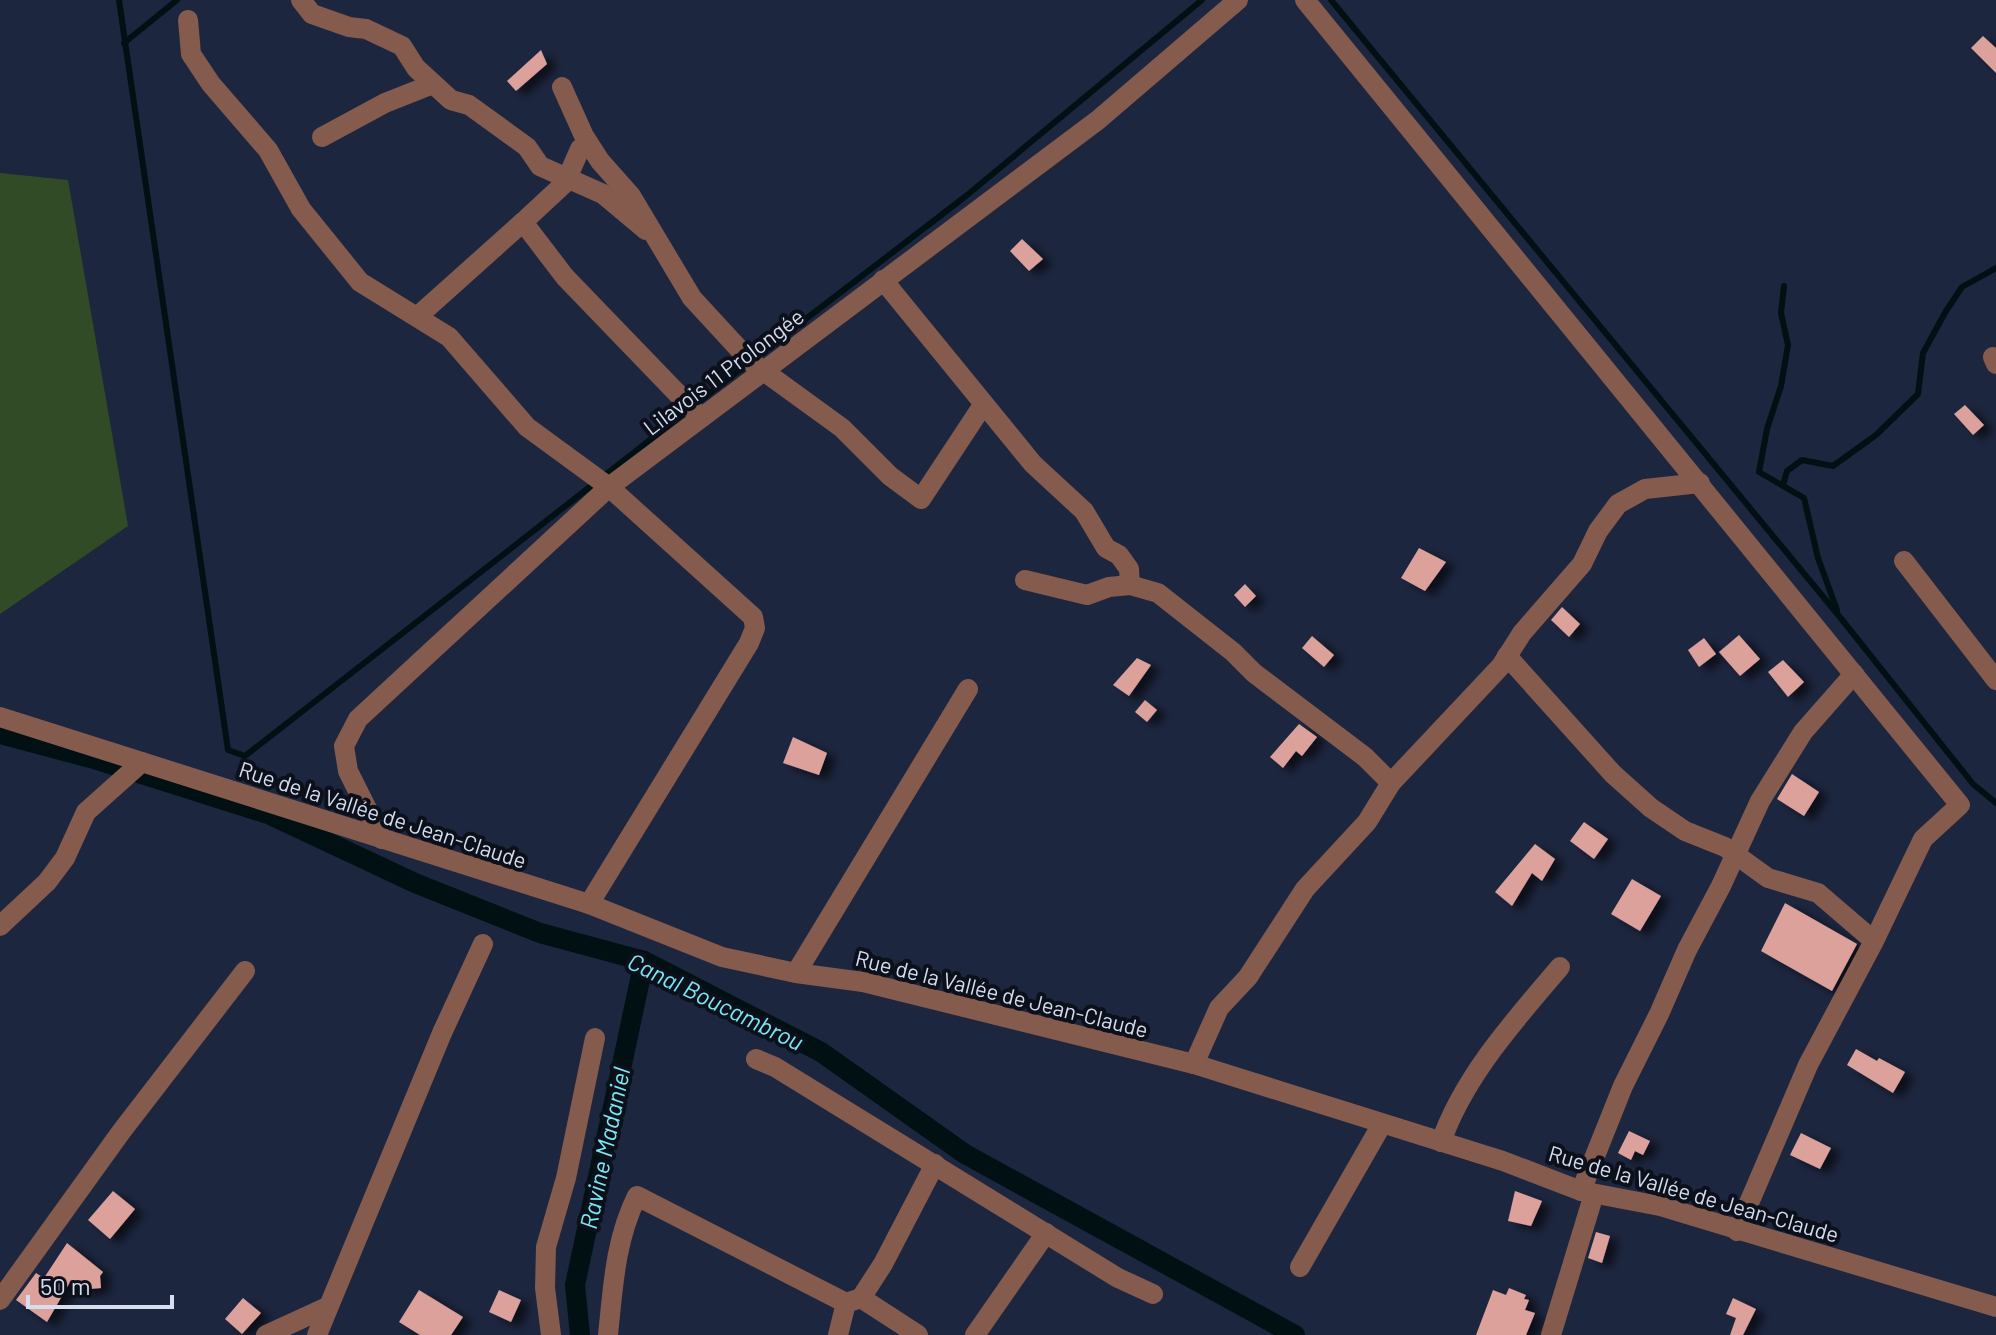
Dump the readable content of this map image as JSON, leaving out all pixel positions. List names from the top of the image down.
{
  "streets": {
    "street": ["Lilavois 11 Prolongée", "Rue de la Vallée de Jean-Claude"]
  },
  "crossings": [
    ["Lilavois 11 Prolongée", "Rue de la Vallée de Jean-Claude"]
  ],
  "water": ["Canal Boucambrou", "Ravine Madaniel"],
  "scale_bar": "50 m"
}
